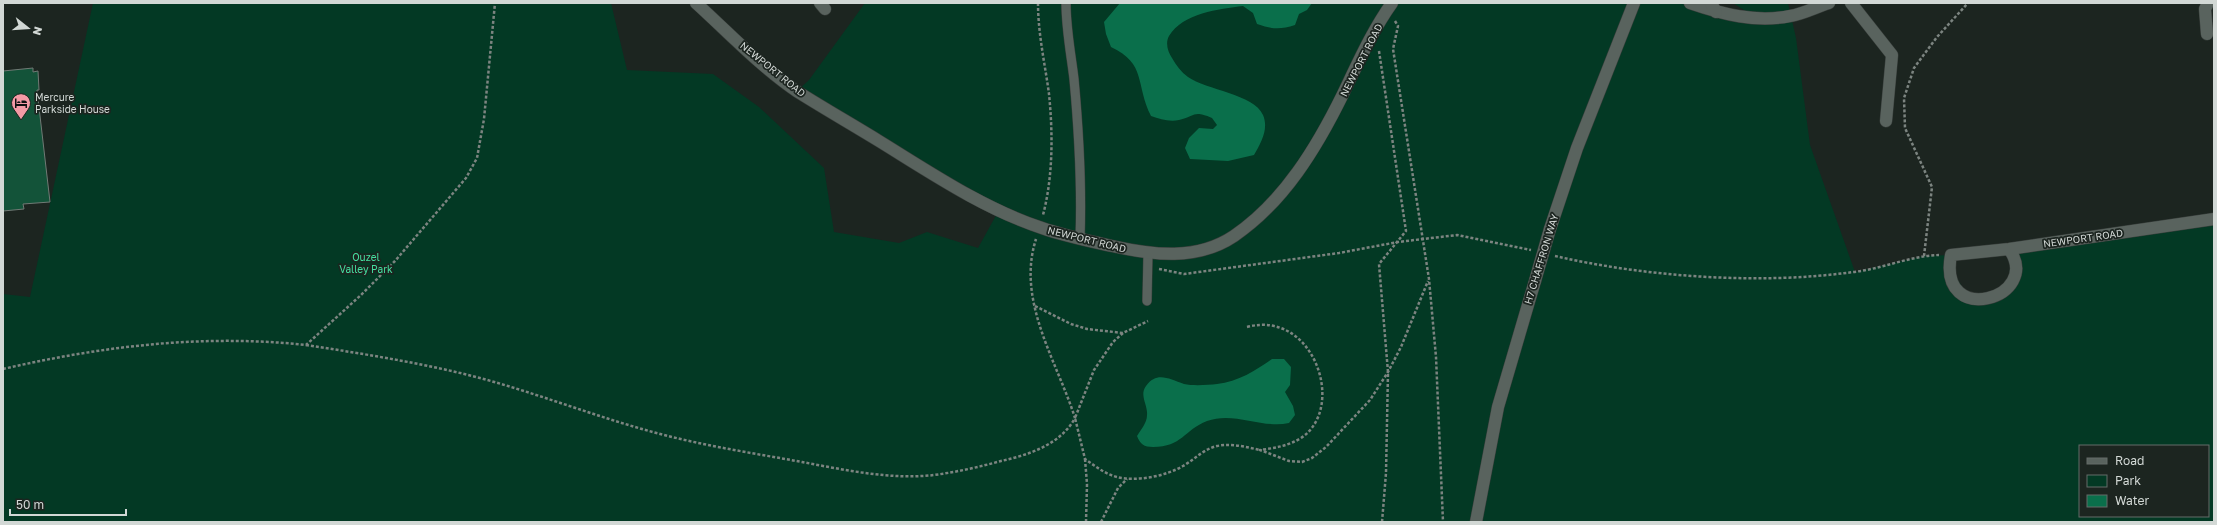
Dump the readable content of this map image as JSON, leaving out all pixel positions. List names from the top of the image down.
{
  "streets": {
    "street": ["NEWPORT ROAD", "H7 CHAFFRON WAY"]
  },
  "parks": ["Ouzel Valley Park"],
  "places": {
    "hotel": ["Mercure Parkside House"]
  },
  "legend": ["Road", "Park", "Water"],
  "scale_bar": "50 m",
  "north": "right"
}
